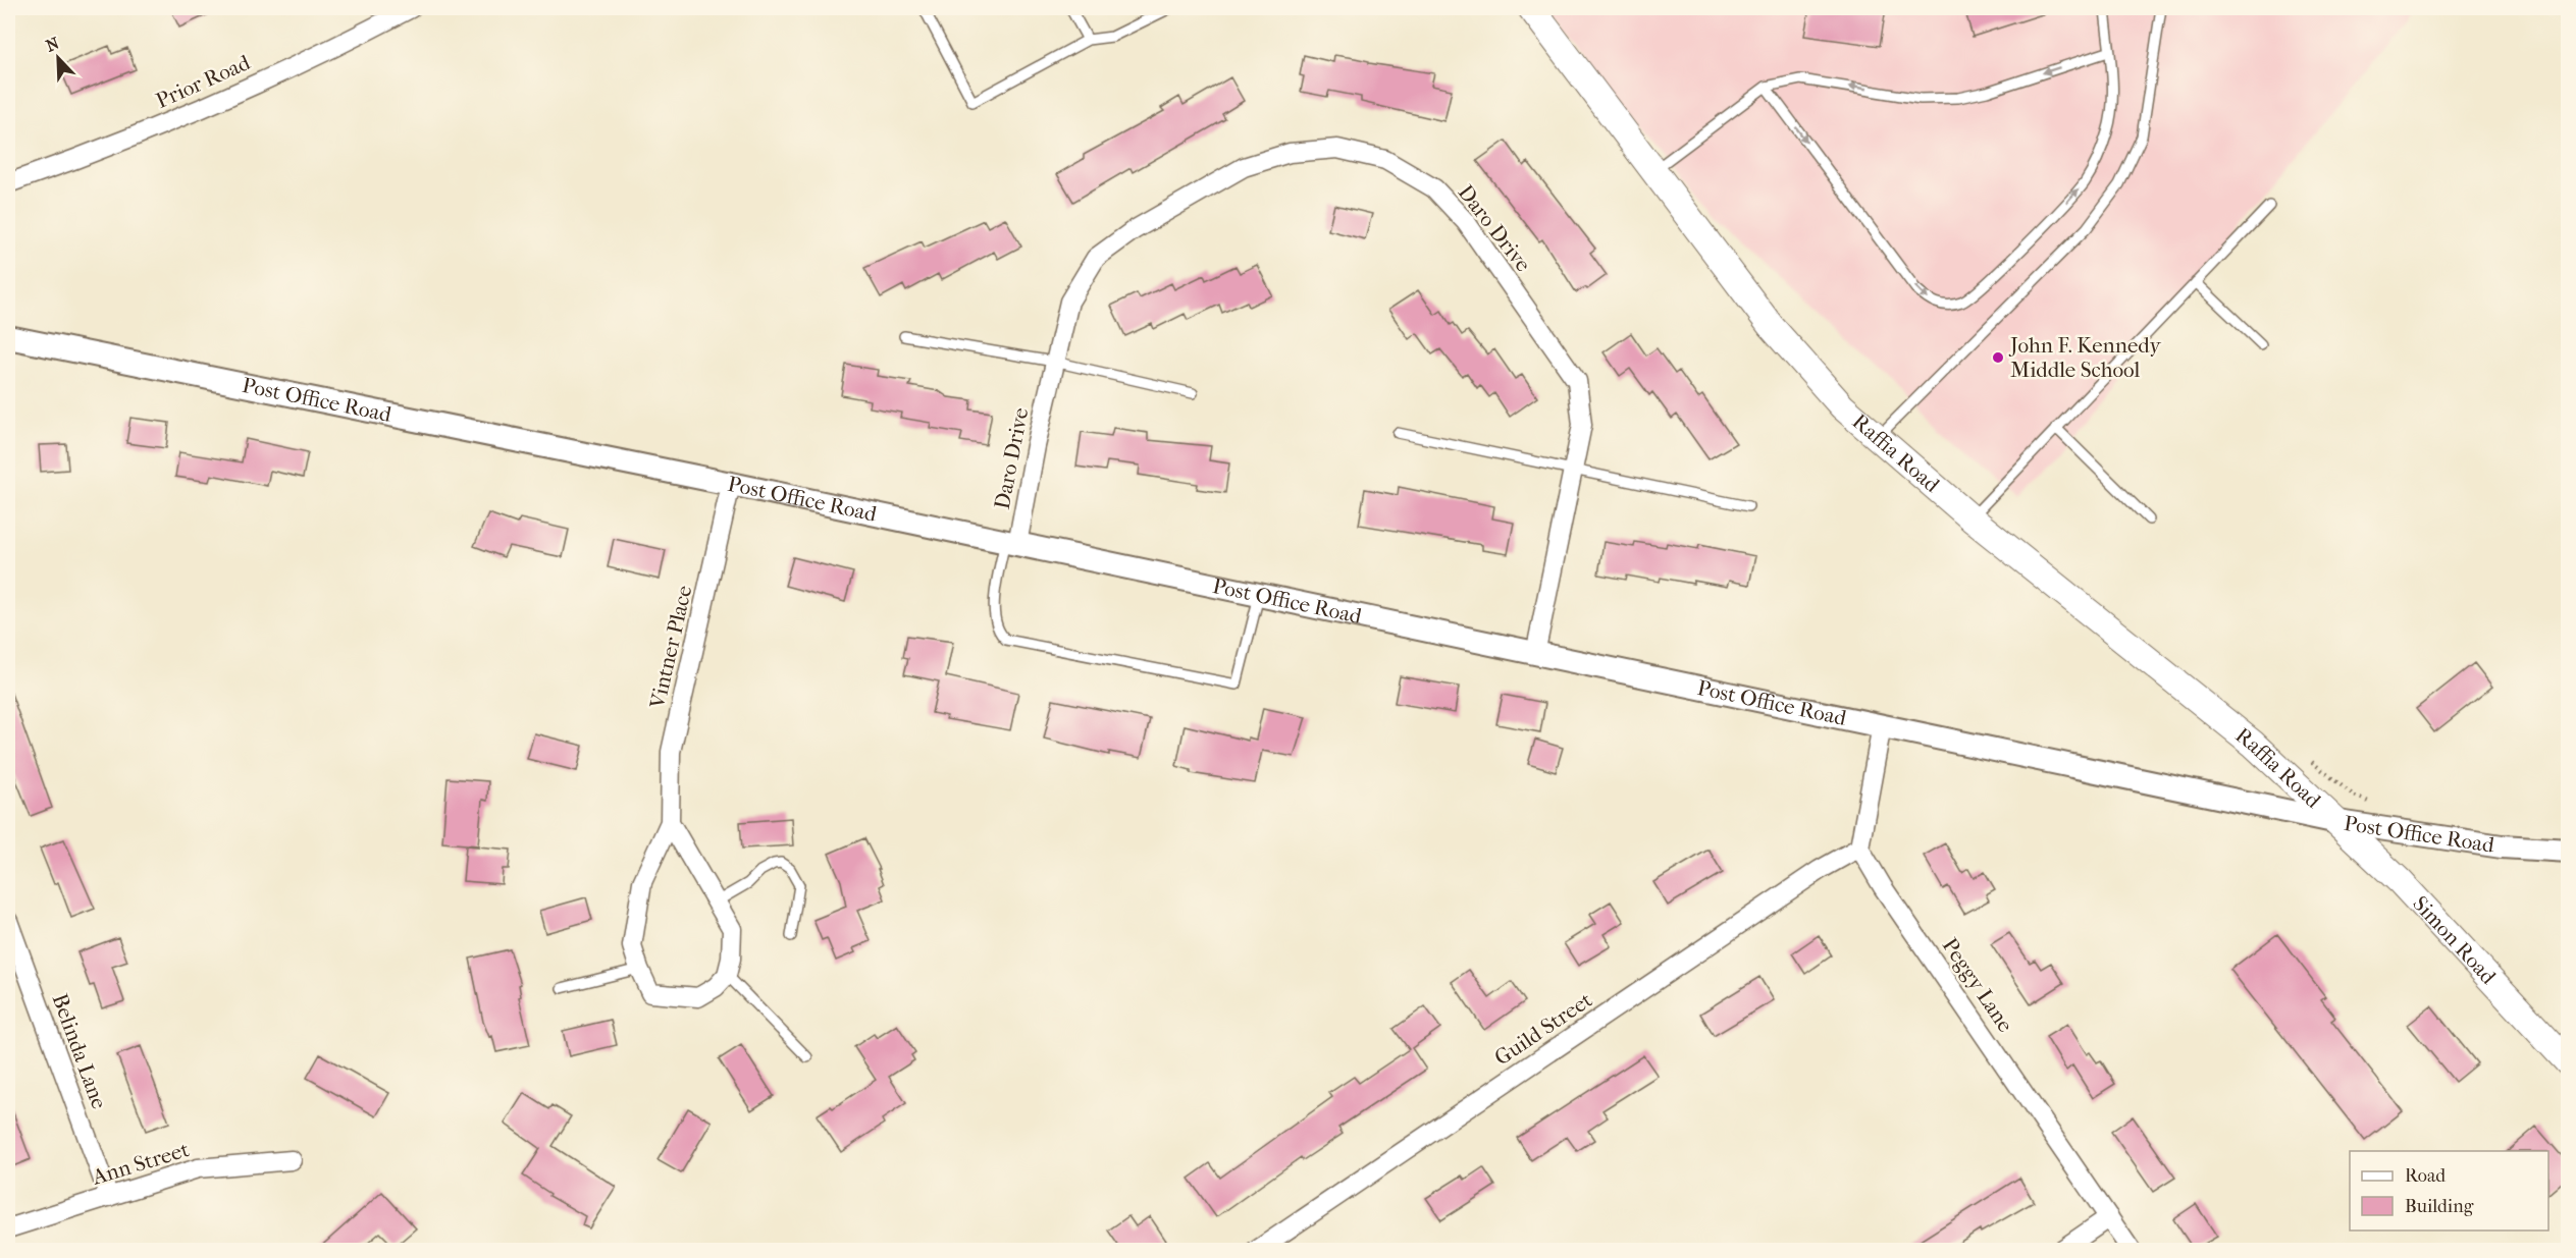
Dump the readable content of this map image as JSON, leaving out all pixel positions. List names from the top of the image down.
{
  "streets": {
    "main road": ["Raffia Road", "Simon Road"],
    "street": [
      "Prior Road",
      "Daro Drive",
      "Post Office Road",
      "Vintner Place",
      "Peggy Lane",
      "Guild Street",
      "Belinda Lane",
      "Ann Street"
    ]
  },
  "crossings": [
    ["Daro Drive", "Post Office Road"],
    ["Post Office Road", "Raffia Road"],
    ["Post Office Road", "Vintner Place"],
    ["Post Office Road", "Simon Road"],
    ["Raffia Road", "Simon Road"],
    ["Peggy Lane", "Guild Street"],
    ["Belinda Lane", "Ann Street"]
  ],
  "places": ["John F. Kennedy Middle School"],
  "legend": ["Road", "Building"],
  "north": "top left"
}
